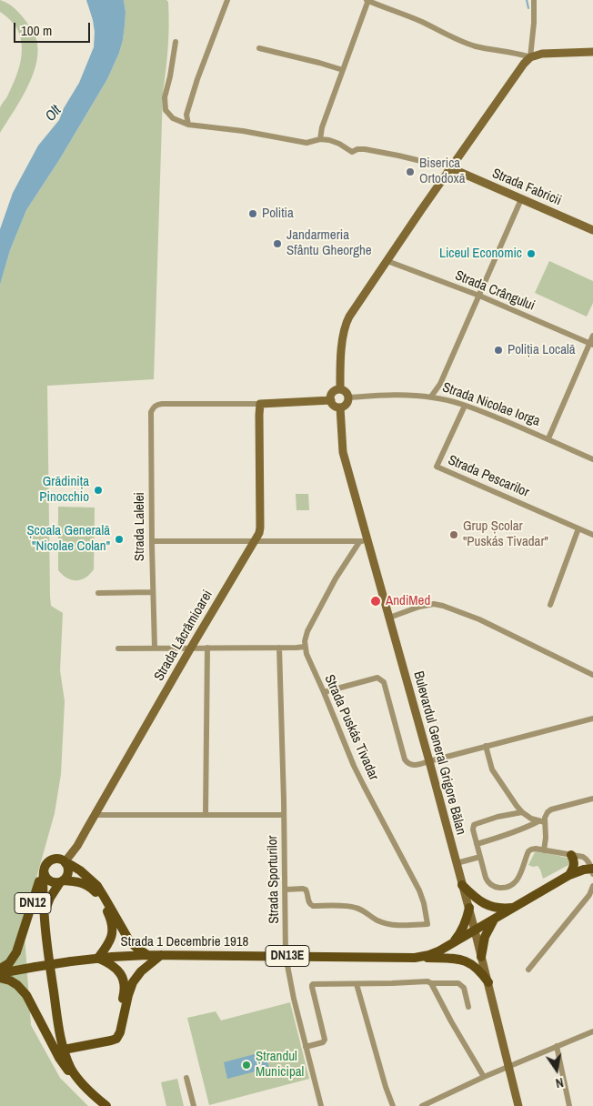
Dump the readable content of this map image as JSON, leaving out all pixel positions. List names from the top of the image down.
{
  "streets": {
    "main road": [
      "Strada Fabricii",
      "Strada Lăcrămioarei",
      "Bulevardul General Grigore Bălan",
      "DN12",
      "Strada 1 Decembrie 1918",
      "DN13E"
    ],
    "street": [
      "Strada Crângului",
      "Strada Nicolae Iorga",
      "Strada Pescarilor",
      "Strada Lalelei",
      "Strada Puskás Tivadar",
      "Strada Sporturilor"
    ]
  },
  "crossings": [
    ["Strada Nicolae Iorga", "Strada Pescarilor"],
    ["Strada Nicolae Iorga", "Bulevardul General Grigore Bălan"],
    ["Strada Lalelei", "Strada Lăcrămioarei"],
    ["Strada Lăcrămioarei", "DN12"],
    ["Strada Puskás Tivadar", "Strada Sporturilor"],
    ["Bulevardul General Grigore Bălan", "Strada 1 Decembrie 1918"],
    ["Strada Sporturilor", "Strada 1 Decembrie 1918"]
  ],
  "water": ["Olt"],
  "places": [
    "Biserica Ortodoxă",
    "Politia",
    "Jandarmeria Sfântu Gheorghe",
    "Liceul Economic",
    "Poliția Locală",
    "Grădinița Pinocchio",
    "Grup Școlar \"Puskás Tivadar\"",
    "Școala Generală \"Nicolae Colan\"",
    "AndiMed",
    "Ștrandul Municipal"
  ],
  "scale_bar": "100 m",
  "north": "bottom"
}
